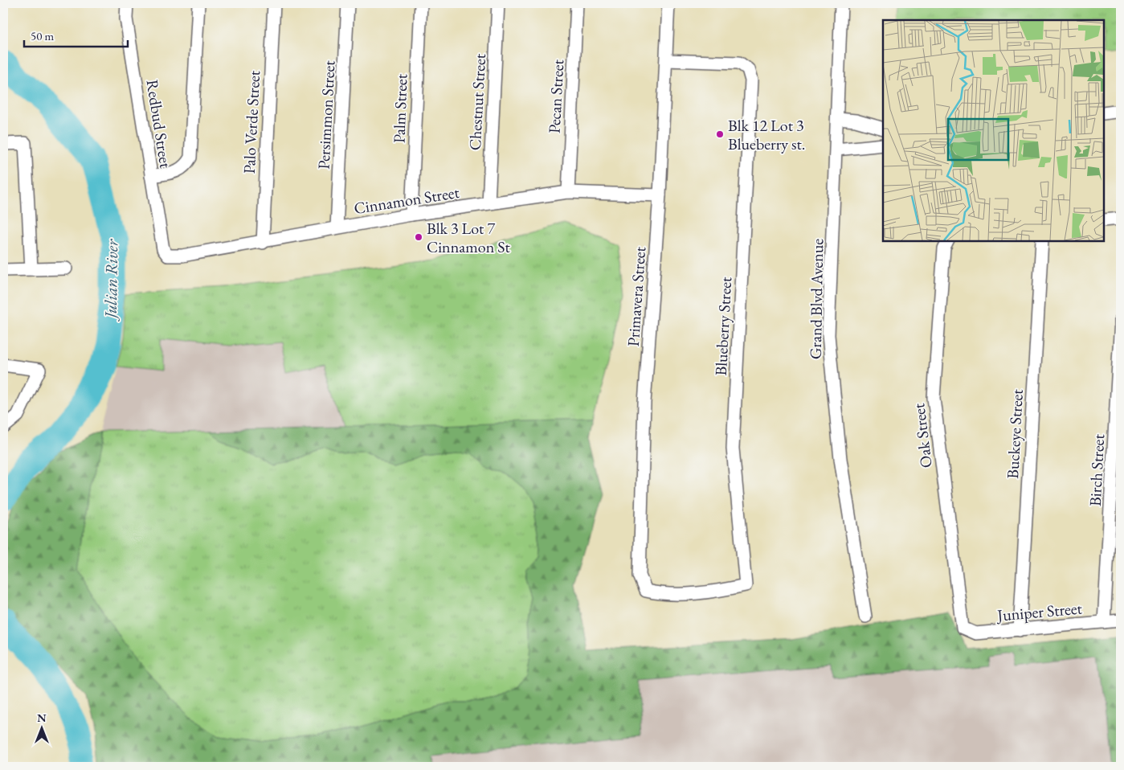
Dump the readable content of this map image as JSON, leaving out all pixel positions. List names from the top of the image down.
{
  "streets": {
    "street": [
      "Pecan Street",
      "Chestnut Street",
      "Palm Street",
      "Persimmon Street",
      "Palo Verde Street",
      "Redbud Street",
      "Cinnamon Street",
      "Primavera Street",
      "Grand Blvd Avenue",
      "Blueberry Street",
      "Buckeye Street",
      "Oak Street",
      "Birch Street",
      "Juniper Street"
    ]
  },
  "crossings": [
    ["Pecan Street", "Cinnamon Street"],
    ["Chestnut Street", "Cinnamon Street"],
    ["Palm Street", "Cinnamon Street"],
    ["Persimmon Street", "Cinnamon Street"],
    ["Palo Verde Street", "Cinnamon Street"],
    ["Redbud Street", "Cinnamon Street"],
    ["Cinnamon Street", "Primavera Street"],
    ["Primavera Street", "Blueberry Street"],
    ["Buckeye Street", "Juniper Street"],
    ["Oak Street", "Juniper Street"],
    ["Birch Street", "Juniper Street"]
  ],
  "water": ["Julian River"],
  "places": ["Blk 12 Lot 3 Blueberry st.", "Blk 3 Lot 7 Cinnamon St"],
  "scale_bar": "50 m",
  "north": "top"
}
